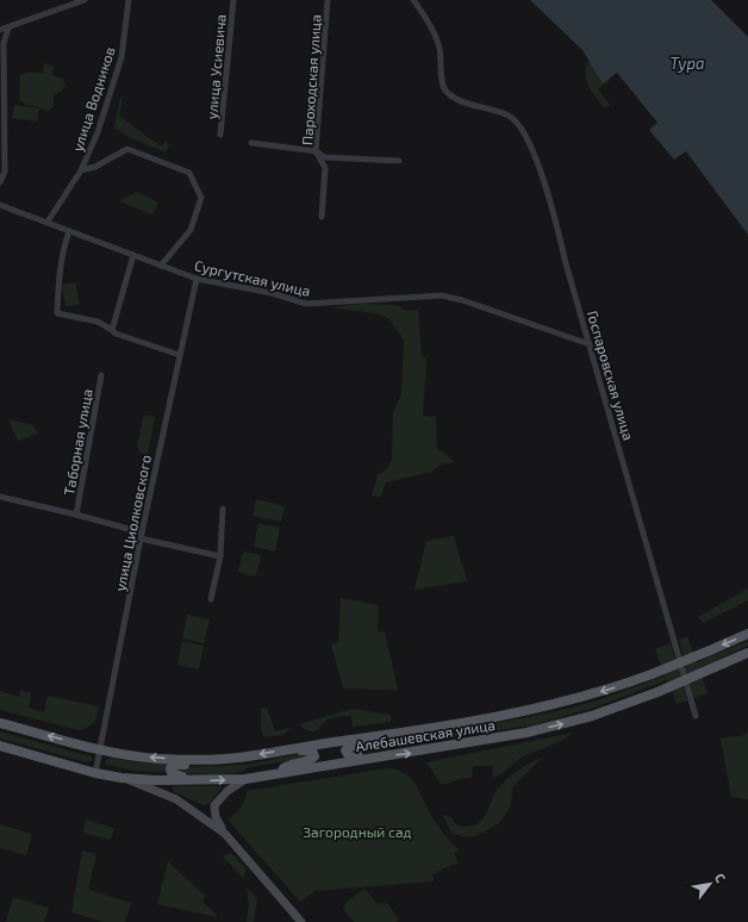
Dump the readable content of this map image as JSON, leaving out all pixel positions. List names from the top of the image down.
{
  "streets": {
    "main road": ["Алебашевская улица"],
    "street": [
      "улица Усиевича",
      "Пароходская улица",
      "улица Водников",
      "Сургутская улица",
      "Госпаровская улица",
      "Таборная улица",
      "улица Циолковского"
    ]
  },
  "crossings": [
    ["улица Водников", "Сургутская улица"],
    ["Сургутская улица", "Госпаровская улица"],
    ["Сургутская улица", "улица Циолковского"],
    ["улица Циолковского", "Алебашевская улица"]
  ],
  "water": ["Тура"],
  "parks": ["Загородный сад"],
  "north": "top right"
}
